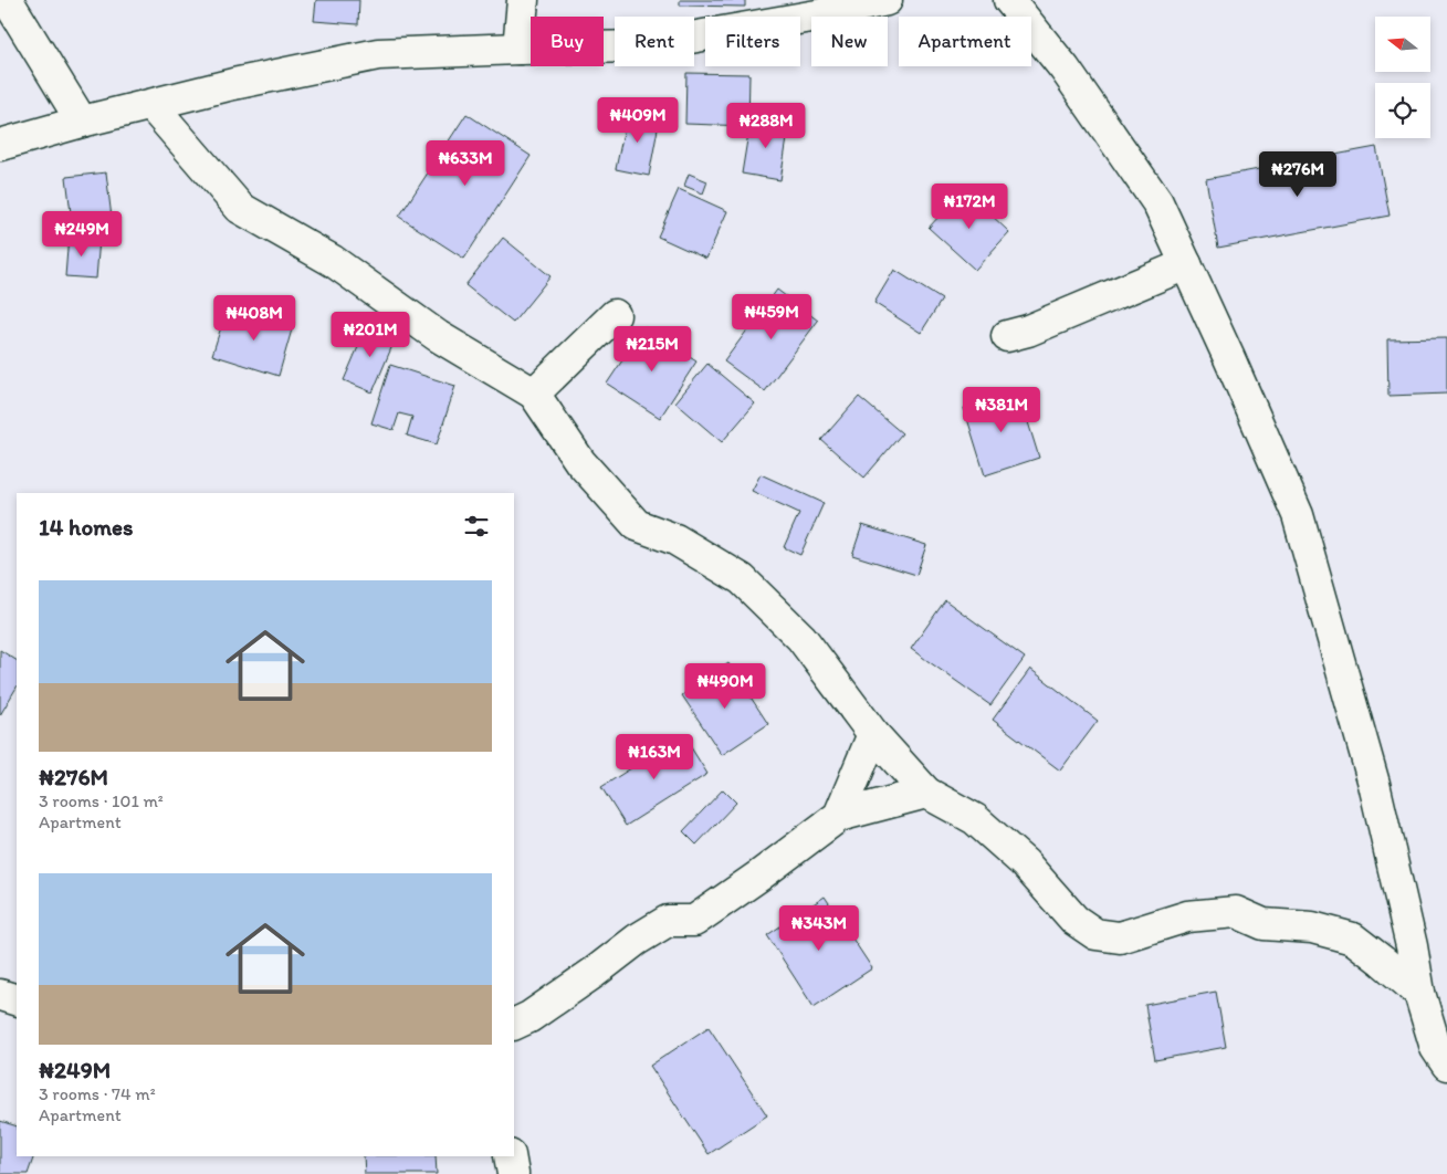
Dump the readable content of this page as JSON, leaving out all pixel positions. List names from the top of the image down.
{
  "north": "left",
  "page": {
    "chip": [
      "Buy",
      "Rent",
      "Filters",
      "New",
      "Apartment"
    ],
    "price": [
      "₦409M",
      "₦288M",
      "₦633M",
      "₦276M",
      "₦172M",
      "₦249M",
      "₦459M",
      "₦408M",
      "₦201M",
      "₦215M",
      "₦381M",
      "₦490M",
      "₦163M",
      "₦343M"
    ],
    "heading": "14 homes",
    "list": [
      {
        "name": "₦276M",
        "note": "3 rooms · 101 m² · Apartment"
      },
      {
        "name": "₦249M",
        "note": "3 rooms · 74 m² · Apartment"
      }
    ]
  }
}
